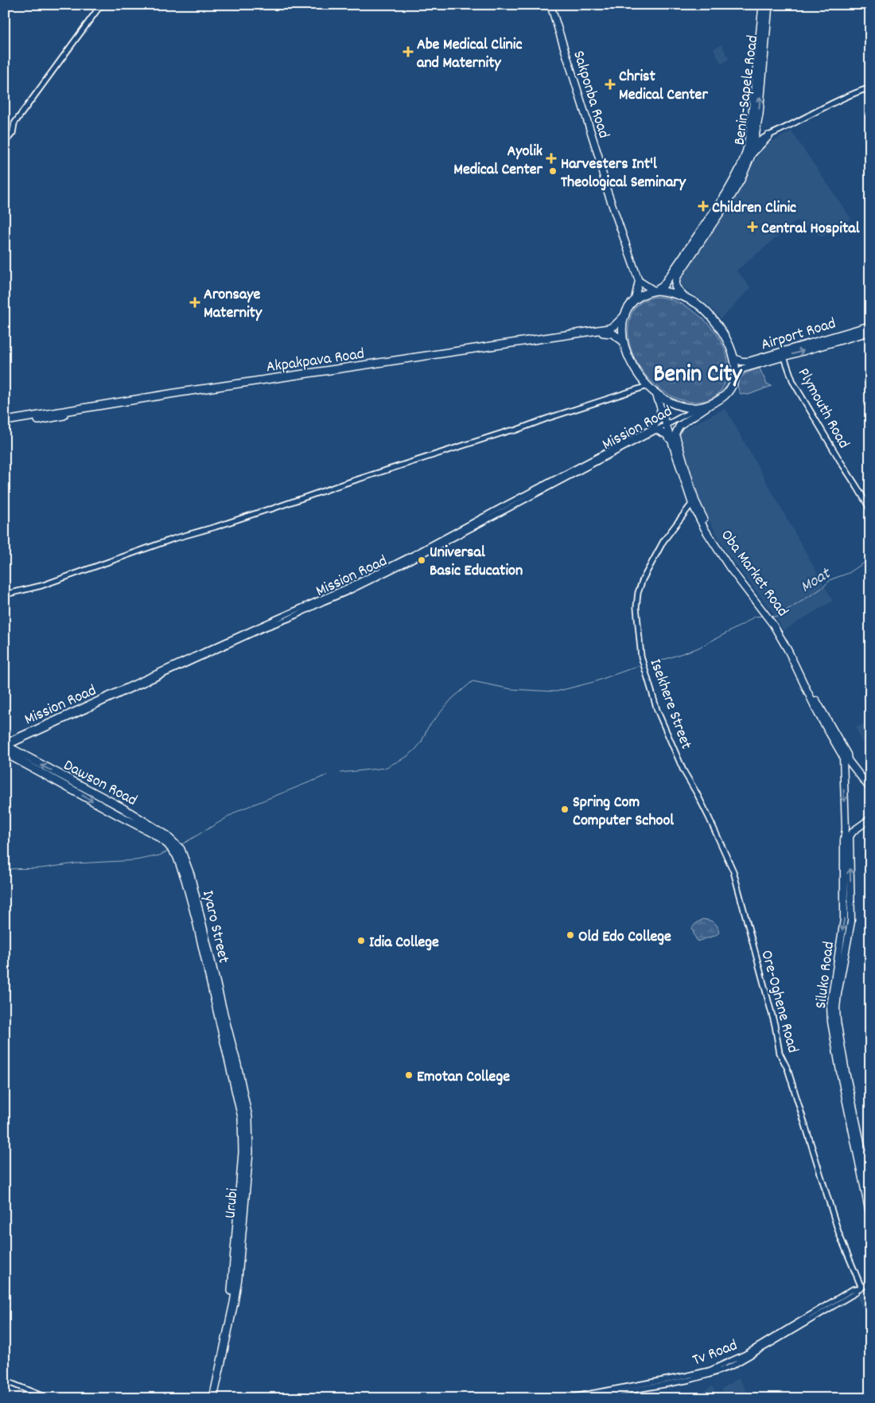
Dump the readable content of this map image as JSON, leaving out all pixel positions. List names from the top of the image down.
{
  "streets": {
    "highway": [
      "Benin-Sapele Road",
      "Akpakpava Road",
      "Dawson Road",
      "Iyaro Street",
      "Urubi"
    ],
    "main road": [
      "Sakponba Road",
      "Airport Road",
      "Oba Market Road",
      "Siluko Road"
    ],
    "street": [
      "Plymouth Road",
      "Mission Road",
      "Isekhere Street",
      "Ore-Oghene Road",
      "Tv Road"
    ]
  },
  "crossings": [
    ["Benin-Sapele Road", "Sakponba Road"],
    ["Benin-Sapele Road", "Airport Road"],
    ["Benin-Sapele Road", "Akpakpava Road"],
    ["Benin-Sapele Road", "Mission Road"],
    ["Benin-Sapele Road", "Oba Market Road"],
    ["Sakponba Road", "Airport Road"],
    ["Sakponba Road", "Akpakpava Road"],
    ["Sakponba Road", "Mission Road"],
    ["Sakponba Road", "Oba Market Road"],
    ["Airport Road", "Akpakpava Road"],
    ["Airport Road", "Plymouth Road"],
    ["Airport Road", "Mission Road"],
    ["Airport Road", "Oba Market Road"],
    ["Akpakpava Road", "Mission Road"],
    ["Akpakpava Road", "Oba Market Road"],
    ["Mission Road", "Oba Market Road"],
    ["Mission Road", "Dawson Road"],
    ["Oba Market Road", "Isekhere Street"],
    ["Oba Market Road", "Siluko Road"],
    ["Isekhere Street", "Ore-Oghene Road"],
    ["Dawson Road", "Iyaro Street"],
    ["Iyaro Street", "Urubi"],
    ["Ore-Oghene Road", "Tv Road"]
  ],
  "districts": ["Benin City"],
  "water": ["Moat"],
  "places": {
    "health": [
      "Abe Medical Clinic and Maternity",
      "Christ Medical Center",
      "Ayolik Medical Center",
      "Children Clinic",
      "Central Hospital",
      "Aronsaye Maternity"
    ],
    "other": [
      "Harvesters Int'l Theological Seminary",
      "Universal Basic Education",
      "Spring Com Computer School",
      "Old Edo College",
      "Idia College",
      "Emotan College"
    ]
  }
}
